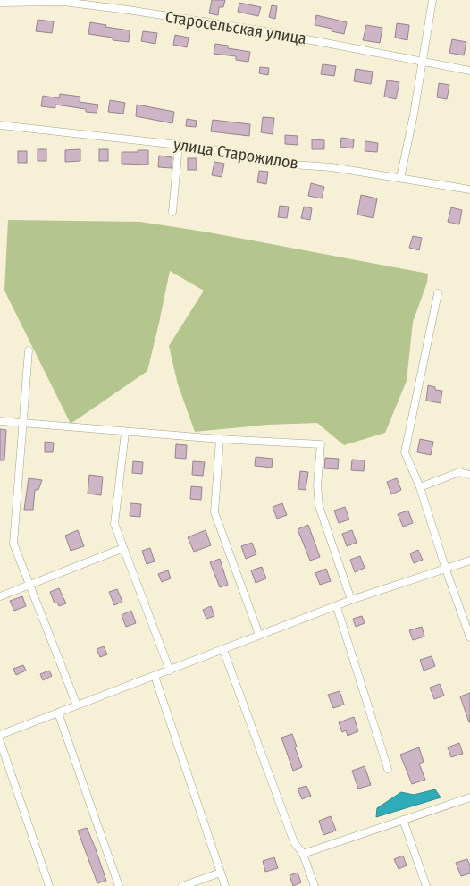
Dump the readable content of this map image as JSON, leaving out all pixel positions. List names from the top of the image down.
{
  "streets": {
    "street": ["Старосельская улица", "улица Старожилов"]
  }
}
